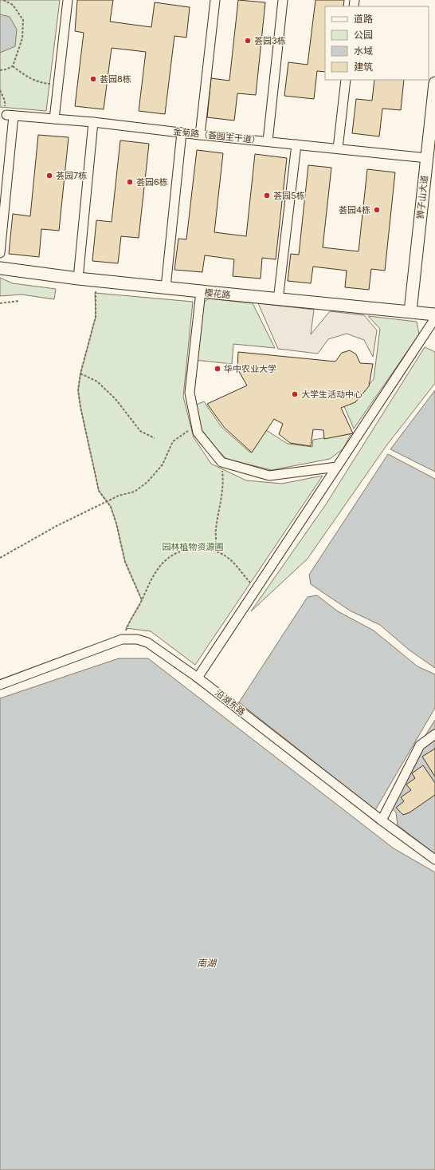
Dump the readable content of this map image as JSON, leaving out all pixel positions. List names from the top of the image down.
{
  "streets": {
    "street": [
      "金菊路（荟园主干道）",
      "狮子山大道",
      "樱花路",
      "沿湖东路"
    ]
  },
  "crossings": [
    ["金菊路（荟园主干道）", "狮子山大道"],
    ["狮子山大道", "樱花路"]
  ],
  "water": ["南湖"],
  "parks": ["园林植物资源圃"],
  "places": [
    "荟园3栋",
    "荟园8栋",
    "荟园7栋",
    "荟园6栋",
    "荟园5栋",
    "荟园4栋",
    "华中农业大学",
    "大学生活动中心"
  ],
  "legend": [
    "道路",
    "公园",
    "水域",
    "建筑"
  ]
}
